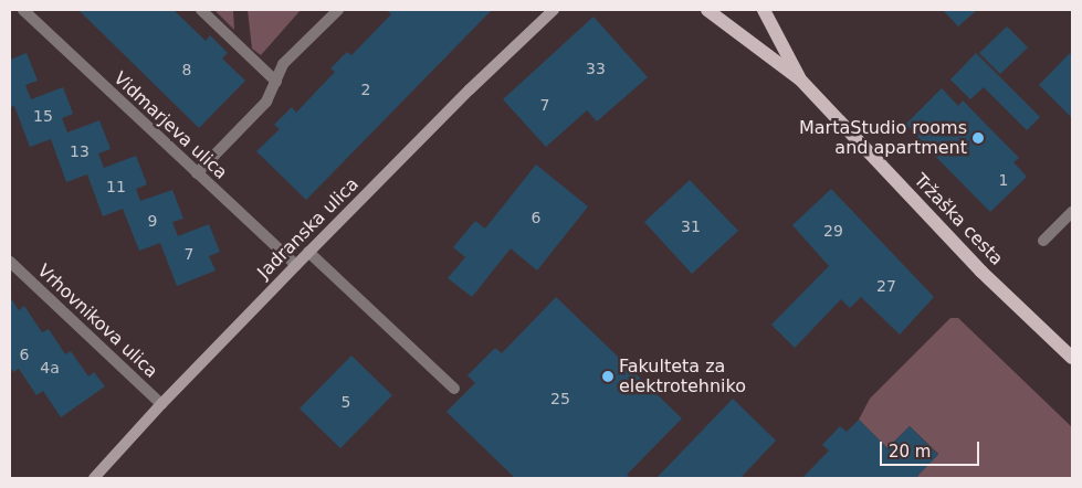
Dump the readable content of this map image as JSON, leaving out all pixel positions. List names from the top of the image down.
{
  "streets": {
    "main road": ["Tržaška cesta"],
    "street": ["Vidmarjeva ulica", "Jadranska ulica", "Vrhovnikova ulica"]
  },
  "crossings": [
    ["Vidmarjeva ulica", "Jadranska ulica"],
    ["Jadranska ulica", "Vrhovnikova ulica"]
  ],
  "places": ["MartaStudio rooms and apartment", "Fakulteta za elektrotehniko"],
  "house_numbers": [
    "33",
    "8",
    "2",
    "7",
    "15",
    "13",
    "1",
    "11",
    "6",
    "9",
    "31",
    "29",
    "7",
    "27",
    "6",
    "4a",
    "25",
    "5"
  ],
  "scale_bar": "20 m"
}
